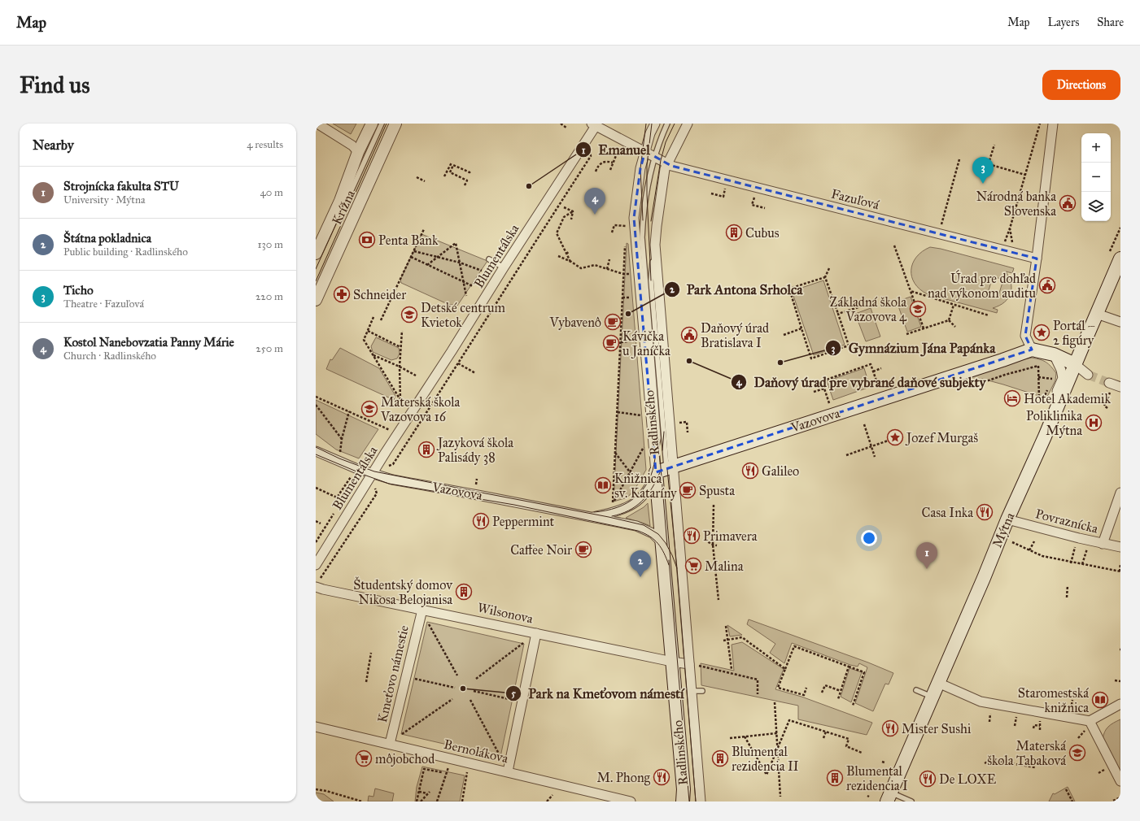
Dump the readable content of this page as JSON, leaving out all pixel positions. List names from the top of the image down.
{
  "streets": {
    "main road": ["Vazovova", "Radlinského", "Mýtna"],
    "street": [
      "Fazuľová",
      "Krížna",
      "Blumentálska",
      "Povraznícka",
      "Wilsonova",
      "Kmeťovo námestie",
      "Bernolákova"
    ]
  },
  "crossings": [
    ["Fazuľová", "Blumentálska"],
    ["Fazuľová", "Radlinského"],
    ["Blumentálska", "Vazovova"],
    ["Vazovova", "Radlinského"],
    ["Radlinského", "Wilsonova"],
    ["Povraznícka", "Mýtna"],
    ["Wilsonova", "Kmeťovo námestie"],
    ["Kmeťovo námestie", "Bernolákova"]
  ],
  "places": {
    "other": [
      "Emanuel",
      "Park Antona Srholca",
      "Daňový úrad pre vybrané daňové subjekty",
      "Gymnázium Jána Papánka",
      "Park na Kmeťovom námestí"
    ],
    "public building": ["Národná banka Slovenska", "Úrad pre dohľad nad výkonom auditu", "Daňový úrad Bratislava I"],
    "building": [
      "Cubus",
      "Jazyková škola Palisády 38",
      "Študentský domov Nikosa Belojanisa",
      "Blumental rezidencia II",
      "Blumental rezidencia I"
    ],
    "bank": ["Penta Bank"],
    "pharmacy": ["Schneider"],
    "school or university": [
      "Základná škola Vazovova 4",
      "Detské centrum Kvietok",
      "Materská škola Vazovova 16",
      "Materská škola Tabaková"
    ],
    "cafe": [
      "Vybavenô",
      "Kávička u Janíčka",
      "Spusta",
      "Caffee Noir"
    ],
    "place": ["Portál – 2 figúry", "Jozef Murgaš"],
    "hotel": ["Hotel Akademik"],
    "hospital": ["Poliklinika Mýtna"],
    "restaurant": [
      "Galileo",
      "Casa Inka",
      "Peppermint",
      "Primavera",
      "Mister Sushi",
      "M. Phong",
      "De LOXE"
    ],
    "library": ["Knižnica sv. Kataríny", "Staromestská knižnica"],
    "supermarket": ["Malina", "môjobchod"]
  },
  "page": {
    "header": "Map",
    "nav": ["Map", "Layers", "Share"],
    "buttons": "Directions",
    "title": "Find us",
    "heading": ["Nearby", "4 results"],
    "map_buttons": ["+", "−"],
    "pins": [
      "3",
      "4",
      "1",
      "2"
    ],
    "list": [
      {
        "mark": "1",
        "name": "Strojnícka fakulta STU",
        "note": "University · Mýtna",
        "value": "40 m"
      },
      {
        "mark": "2",
        "name": "Štátna pokladnica",
        "note": "Public building · Radlinského",
        "value": "130 m"
      },
      {
        "mark": "3",
        "name": "Ticho",
        "note": "Theatre · Fazuľová",
        "value": "220 m"
      },
      {
        "mark": "4",
        "name": "Kostol Nanebovzatia Panny Márie",
        "note": "Church · Radlinského",
        "value": "250 m"
      }
    ]
  }
}
